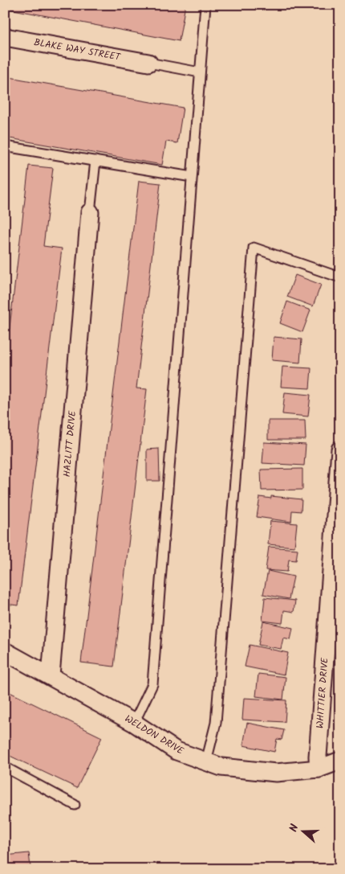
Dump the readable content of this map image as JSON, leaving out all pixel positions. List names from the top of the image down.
{
  "streets": {
    "street": [
      "BLAKE WAY STREET",
      "HAZLITT DRIVE",
      "WHITTIER DRIVE",
      "WELDON DRIVE"
    ]
  },
  "crossings": [
    ["HAZLITT DRIVE", "WELDON DRIVE"],
    ["WHITTIER DRIVE", "WELDON DRIVE"]
  ],
  "north": "left"
}
